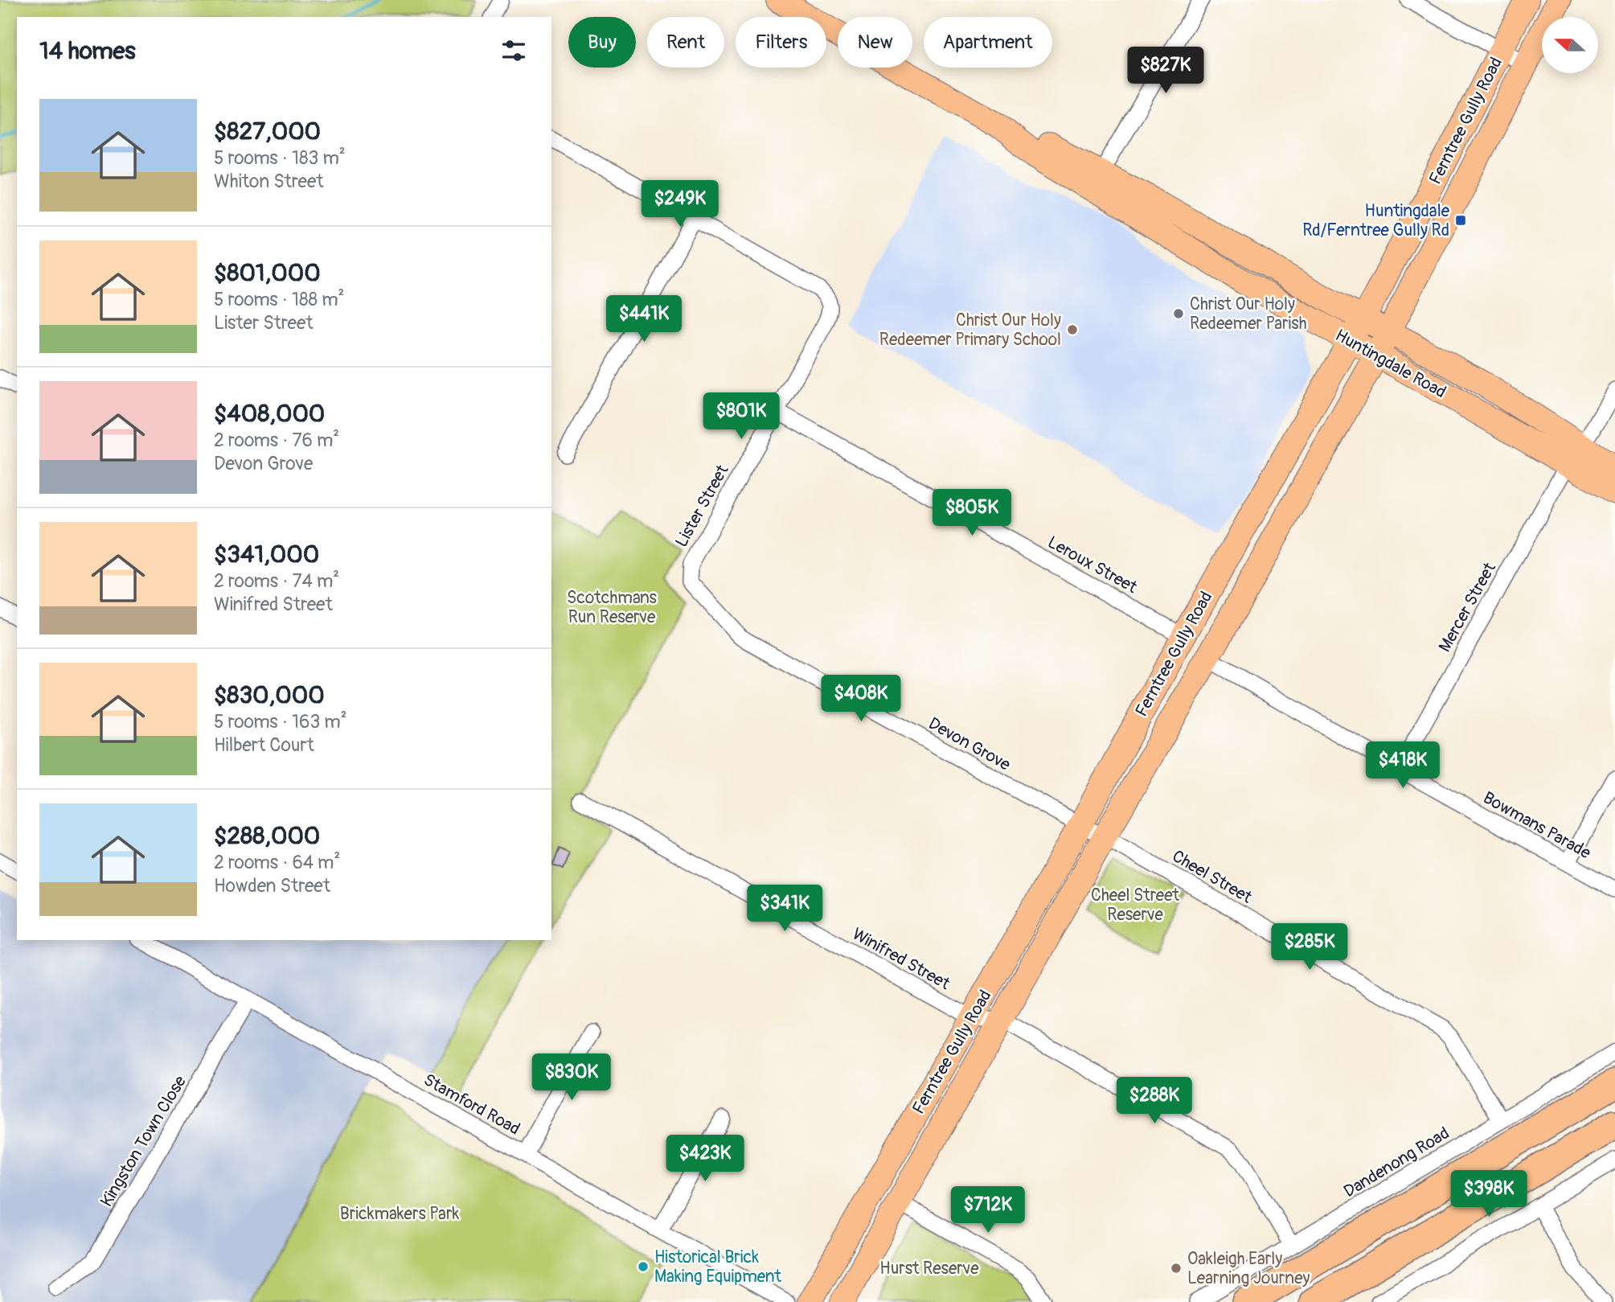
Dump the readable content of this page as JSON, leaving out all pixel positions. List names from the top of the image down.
{
  "streets": {
    "main road": ["Ferntree Gully Road", "Huntingdale Road"],
    "street": [
      "Lister Street",
      "Leroux Street",
      "Mercer Street",
      "Devon Grove",
      "Bowmans Parade",
      "Cheel Street",
      "Winifred Street",
      "Stamford Road",
      "Kingston Town Close",
      "Dandenong Road"
    ]
  },
  "crossings": [
    ["Ferntree Gully Road", "Huntingdale Road"],
    ["Ferntree Gully Road", "Leroux Street"],
    ["Ferntree Gully Road", "Devon Grove"],
    ["Ferntree Gully Road", "Bowmans Parade"],
    ["Ferntree Gully Road", "Cheel Street"],
    ["Ferntree Gully Road", "Winifred Street"],
    ["Huntingdale Road", "Mercer Street"],
    ["Lister Street", "Leroux Street"],
    ["Lister Street", "Devon Grove"],
    ["Mercer Street", "Bowmans Parade"],
    ["Devon Grove", "Cheel Street"],
    ["Cheel Street", "Dandenong Road"],
    ["Stamford Road", "Kingston Town Close"]
  ],
  "parks": [
    "Scotchmans Run Reserve",
    "Cheel Street Reserve",
    "Brickmakers Park",
    "Hurst Reserve"
  ],
  "places": {
    "transit": ["Huntingdale Rd/Ferntree Gully Rd"],
    "other": [
      "Christ Our Holy Redeemer Parish",
      "Christ Our Holy Redeemer Primary School",
      "Historical Brick Making Equipment",
      "Oakleigh Early Learning Journey"
    ]
  },
  "north": "left",
  "page": {
    "chip": [
      "Buy",
      "Rent",
      "Filters",
      "New",
      "Apartment"
    ],
    "heading": "14 homes",
    "price": [
      "$827K",
      "$249K",
      "$441K",
      "$801K",
      "$805K",
      "$408K",
      "$418K",
      "$341K",
      "$285K",
      "$830K",
      "$288K",
      "$423K",
      "$398K",
      "$712K"
    ],
    "list": [
      {
        "name": "$827,000",
        "note": "5 rooms · 183 m² · Whiton Street"
      },
      {
        "name": "$801,000",
        "note": "5 rooms · 188 m² · Lister Street"
      },
      {
        "name": "$408,000",
        "note": "2 rooms · 76 m² · Devon Grove"
      },
      {
        "name": "$341,000",
        "note": "2 rooms · 74 m² · Winifred Street"
      },
      {
        "name": "$830,000",
        "note": "5 rooms · 163 m² · Hilbert Court"
      },
      {
        "name": "$288,000",
        "note": "2 rooms · 64 m² · Howden Street"
      }
    ]
  }
}
